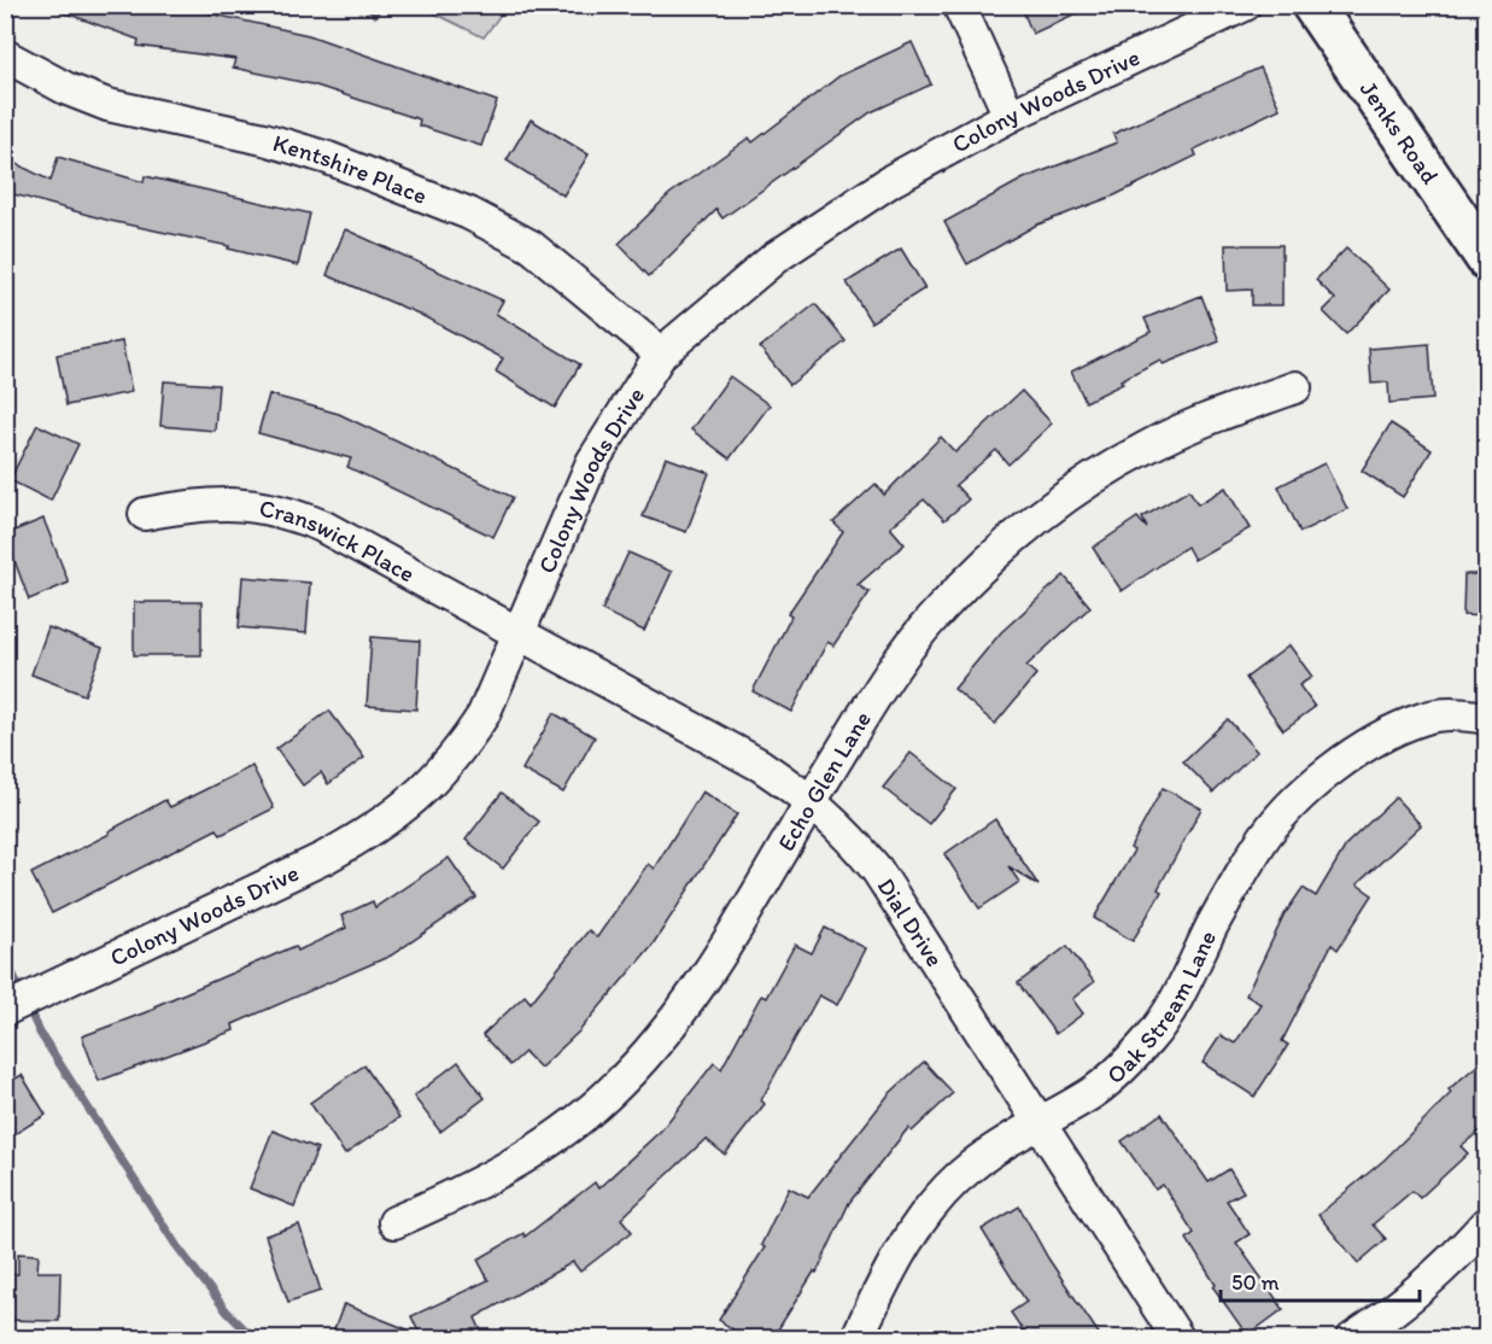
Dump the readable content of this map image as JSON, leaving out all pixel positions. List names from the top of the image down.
{
  "streets": {
    "street": [
      "Colony Woods Drive",
      "Jenks Road",
      "Kentshire Place",
      "Cranswick Place",
      "Echo Glen Lane",
      "Dial Drive",
      "Oak Stream Lane"
    ]
  },
  "crossings": [
    ["Colony Woods Drive", "Kentshire Place"],
    ["Colony Woods Drive", "Cranswick Place"],
    ["Colony Woods Drive", "Dial Drive"],
    ["Cranswick Place", "Dial Drive"],
    ["Echo Glen Lane", "Dial Drive"],
    ["Dial Drive", "Oak Stream Lane"]
  ],
  "scale_bar": "50 m"
}
